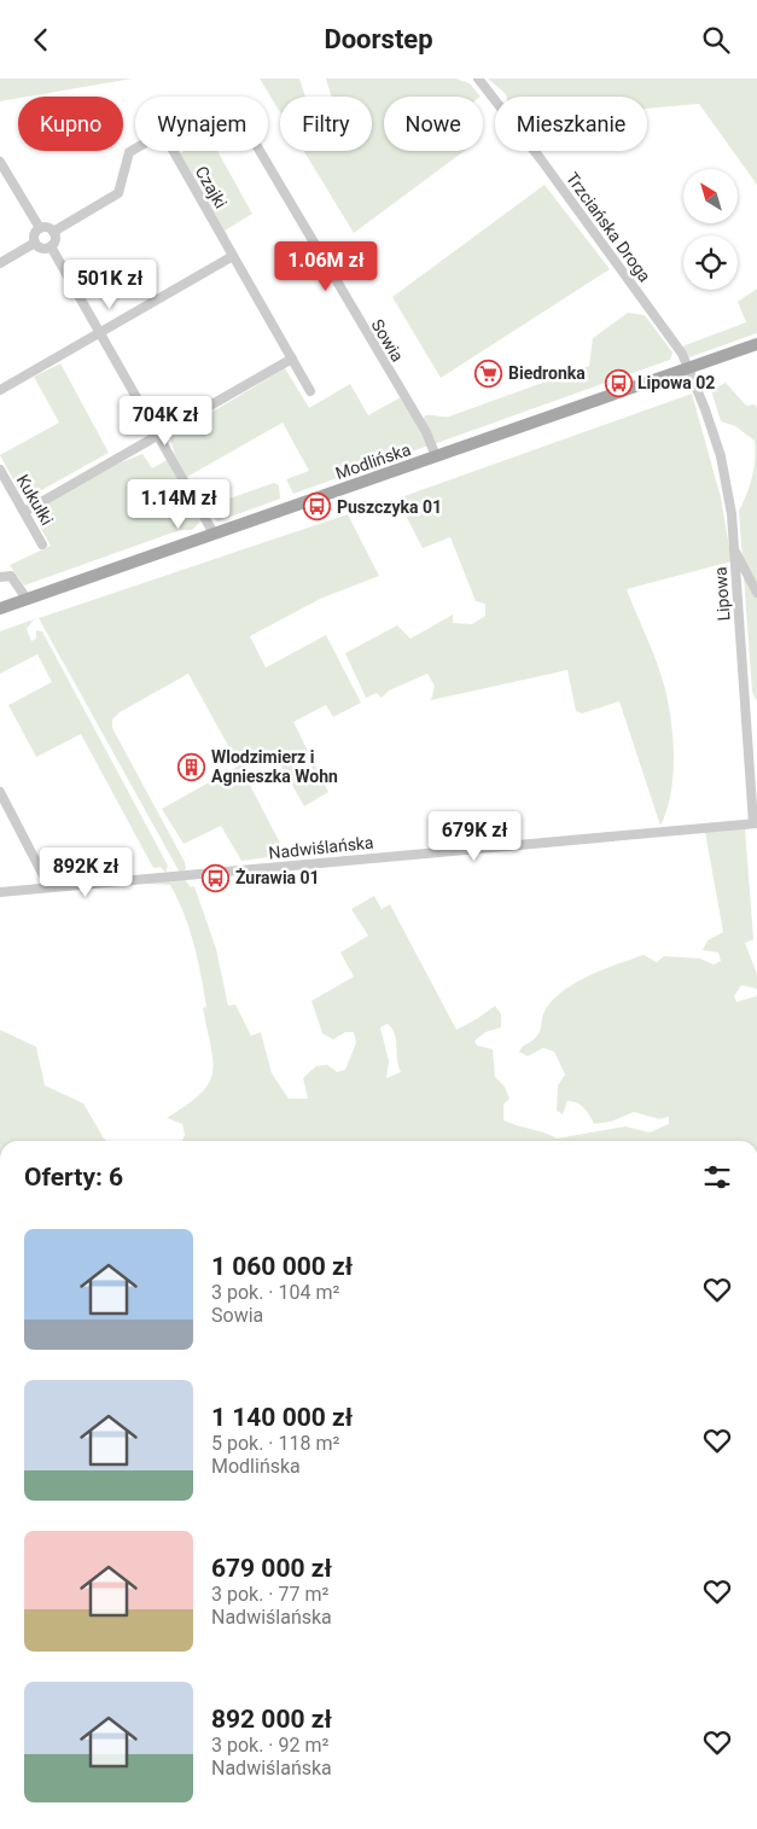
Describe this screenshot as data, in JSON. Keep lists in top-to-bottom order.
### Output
{
  "streets": {
    "main road": ["Modlińska"],
    "street": [
      "Czajki",
      "Trzciańska Droga",
      "Sowia",
      "Kukułki",
      "Lipowa",
      "Nadwiślańska"
    ]
  },
  "crossings": [
    ["Trzciańska Droga", "Modlińska"],
    ["Trzciańska Droga", "Lipowa"],
    ["Sowia", "Modlińska"],
    ["Modlińska", "Lipowa"],
    ["Lipowa", "Nadwiślańska"]
  ],
  "places": {
    "supermarket": ["Biedronka"],
    "bus stop": ["Lipowa 02", "Puszczyka 01", "Żurawia 01"],
    "building": ["Wlodzimierz i Agnieszka Wohn"]
  },
  "north": "top left",
  "page": {
    "header": "Doorstep",
    "chip": [
      "Kupno",
      "Wynajem",
      "Filtry",
      "Nowe",
      "Mieszkanie"
    ],
    "price": [
      "1.06M zł",
      "501K zł",
      "704K zł",
      "1.14M zł",
      "679K zł",
      "892K zł"
    ],
    "heading": "Oferty: 6",
    "list": [
      {
        "name": "1 060 000 zł",
        "note": "3 pok. · 104 m² · Sowia"
      },
      {
        "name": "1 140 000 zł",
        "note": "5 pok. · 118 m² · Modlińska"
      },
      {
        "name": "679 000 zł",
        "note": "3 pok. · 77 m² · Nadwiślańska"
      },
      {
        "name": "892 000 zł",
        "note": "3 pok. · 92 m² · Nadwiślańska"
      }
    ]
  }
}
